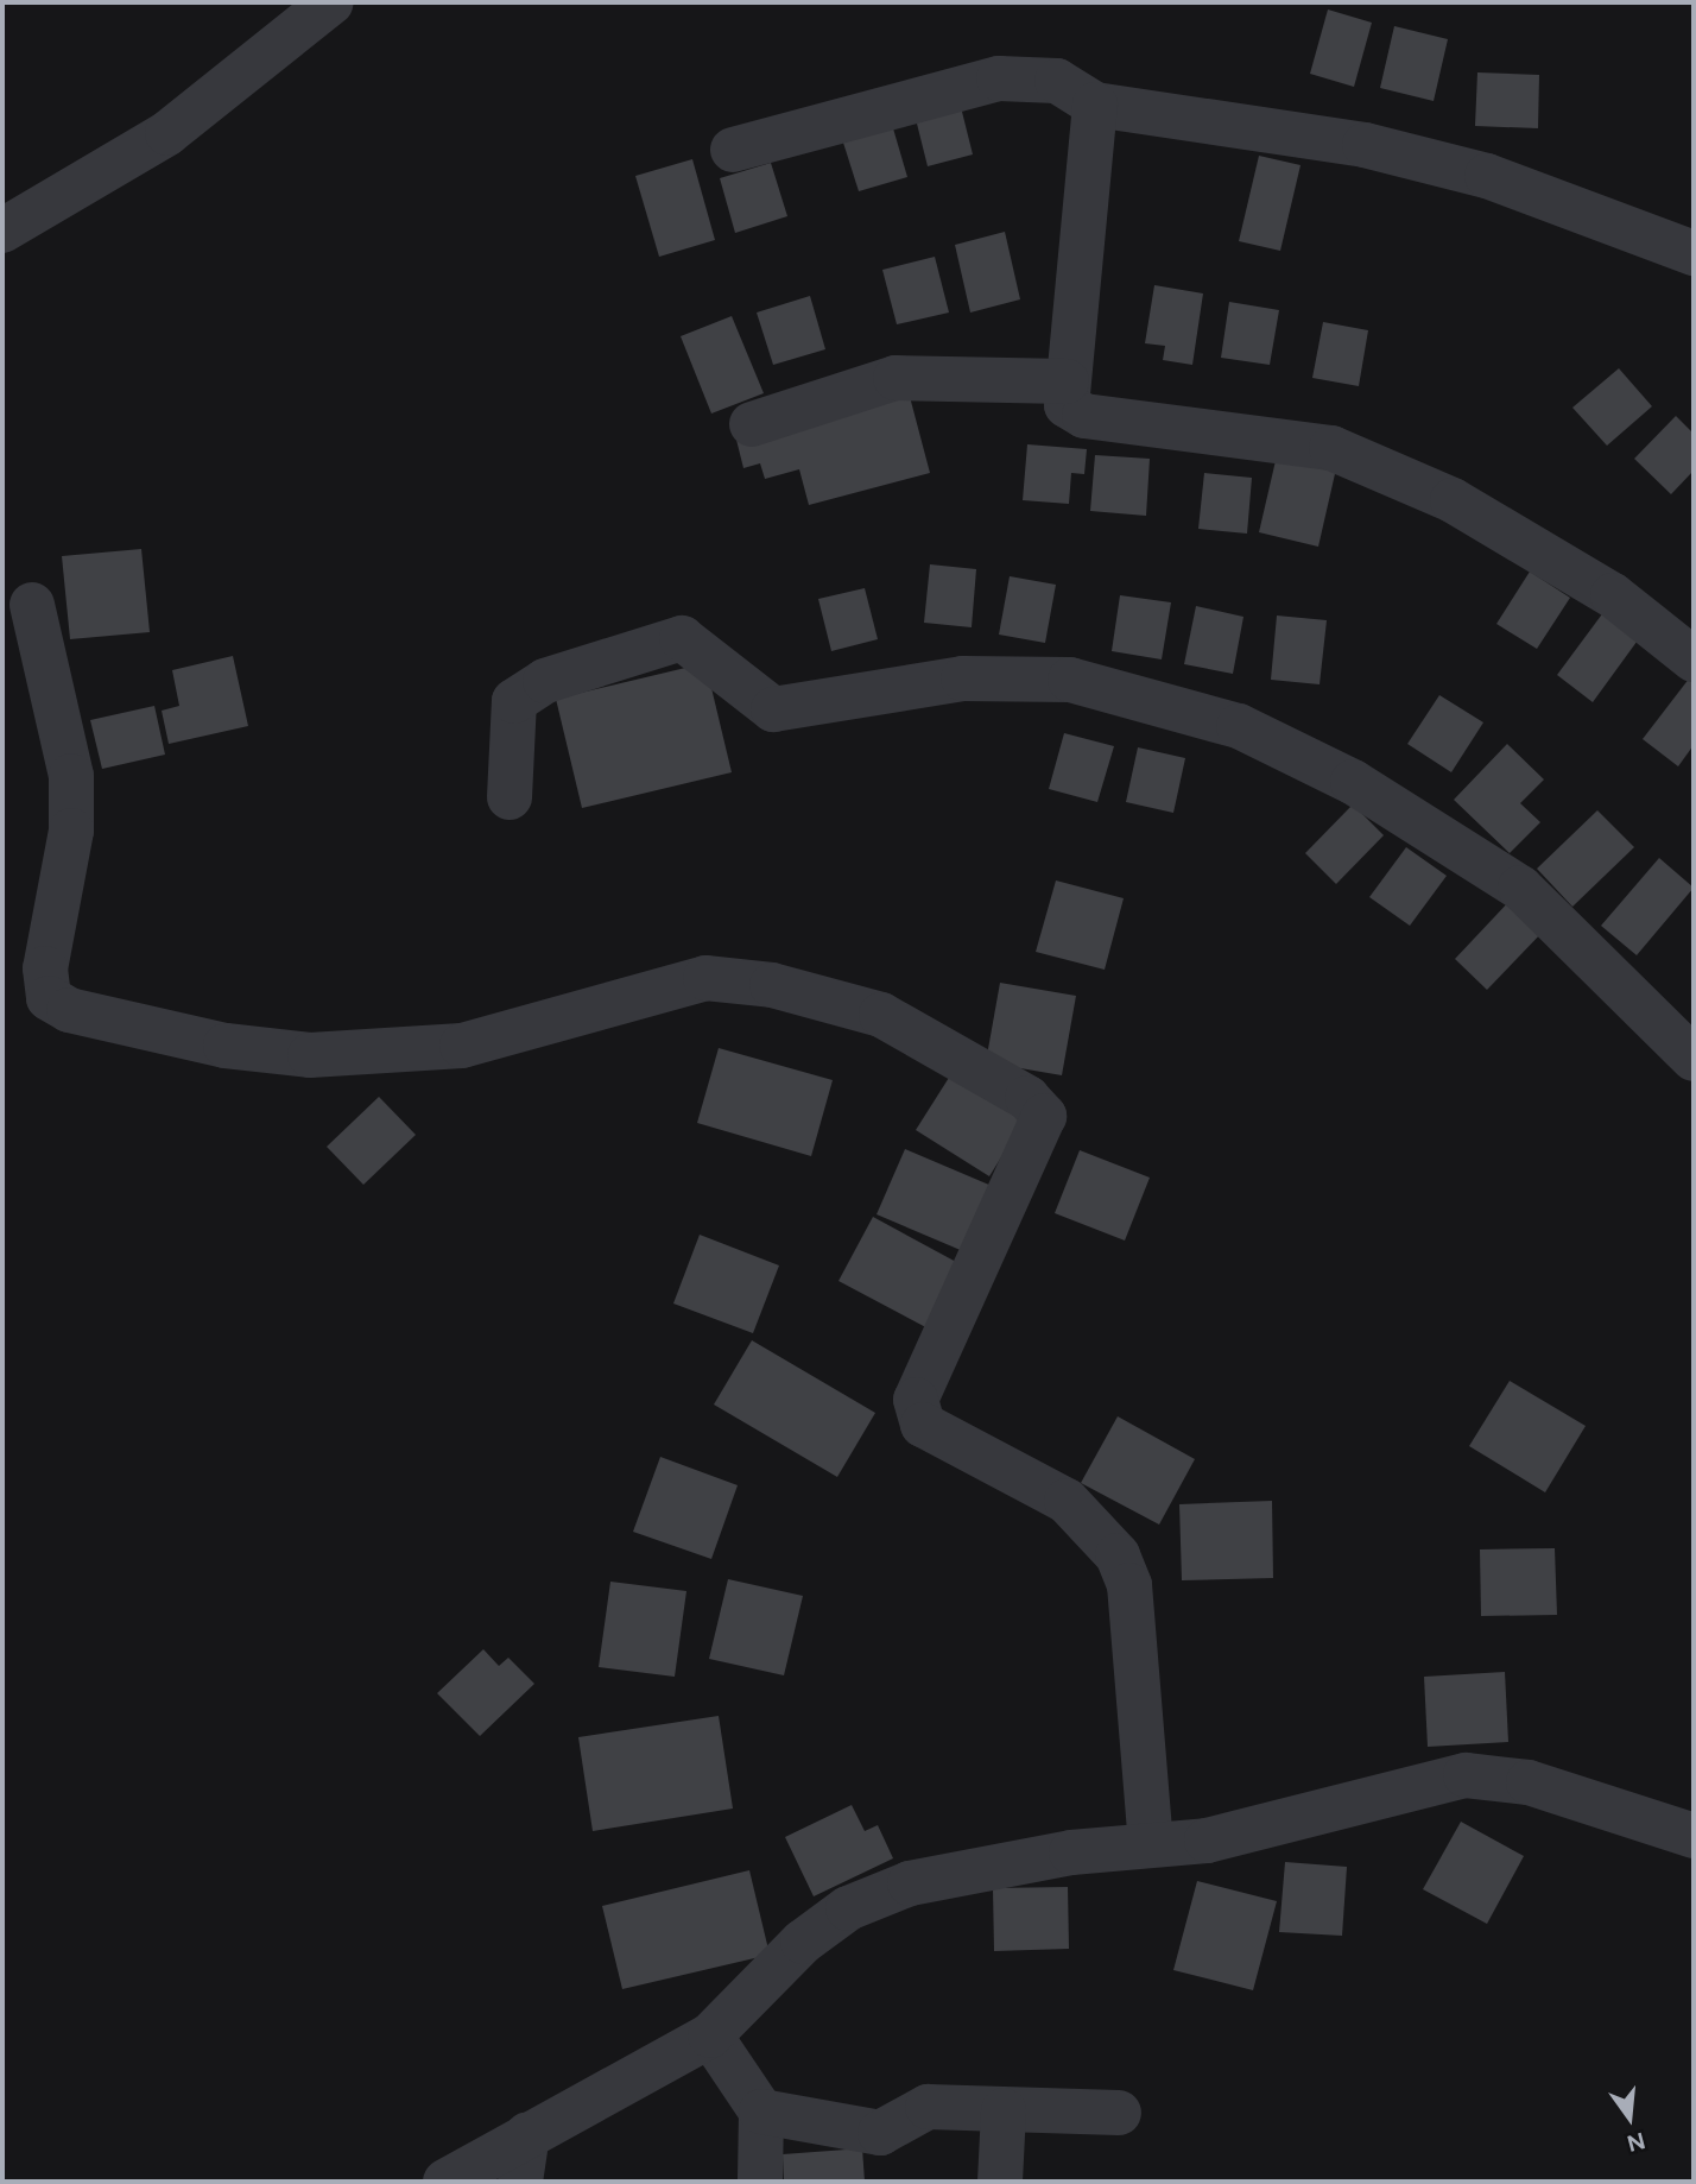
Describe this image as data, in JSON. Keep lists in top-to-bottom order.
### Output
{
  "north": "bottom"
}
